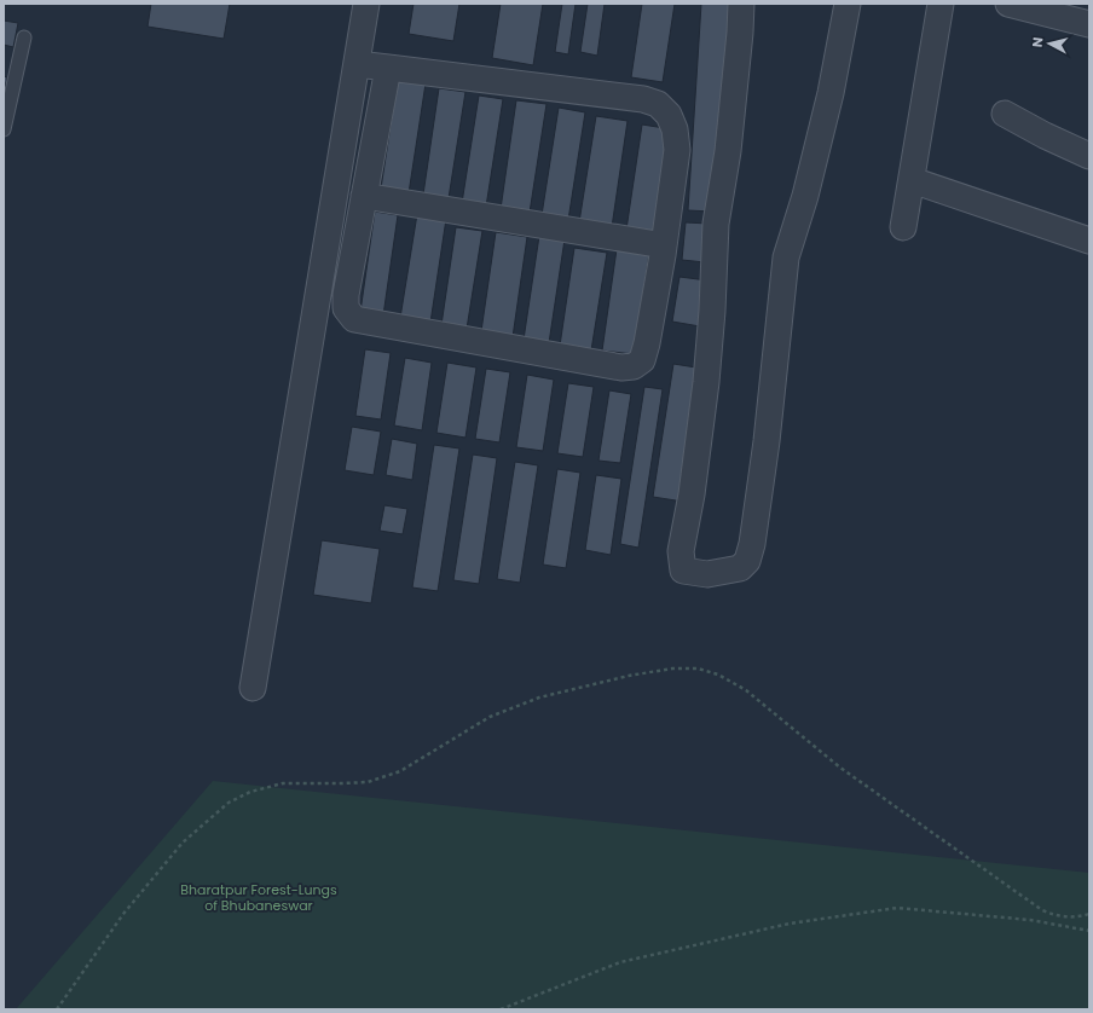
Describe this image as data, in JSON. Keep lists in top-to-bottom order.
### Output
{
  "parks": ["Bharatpur Forest-Lungs of Bhubaneswar"],
  "north": "left"
}
